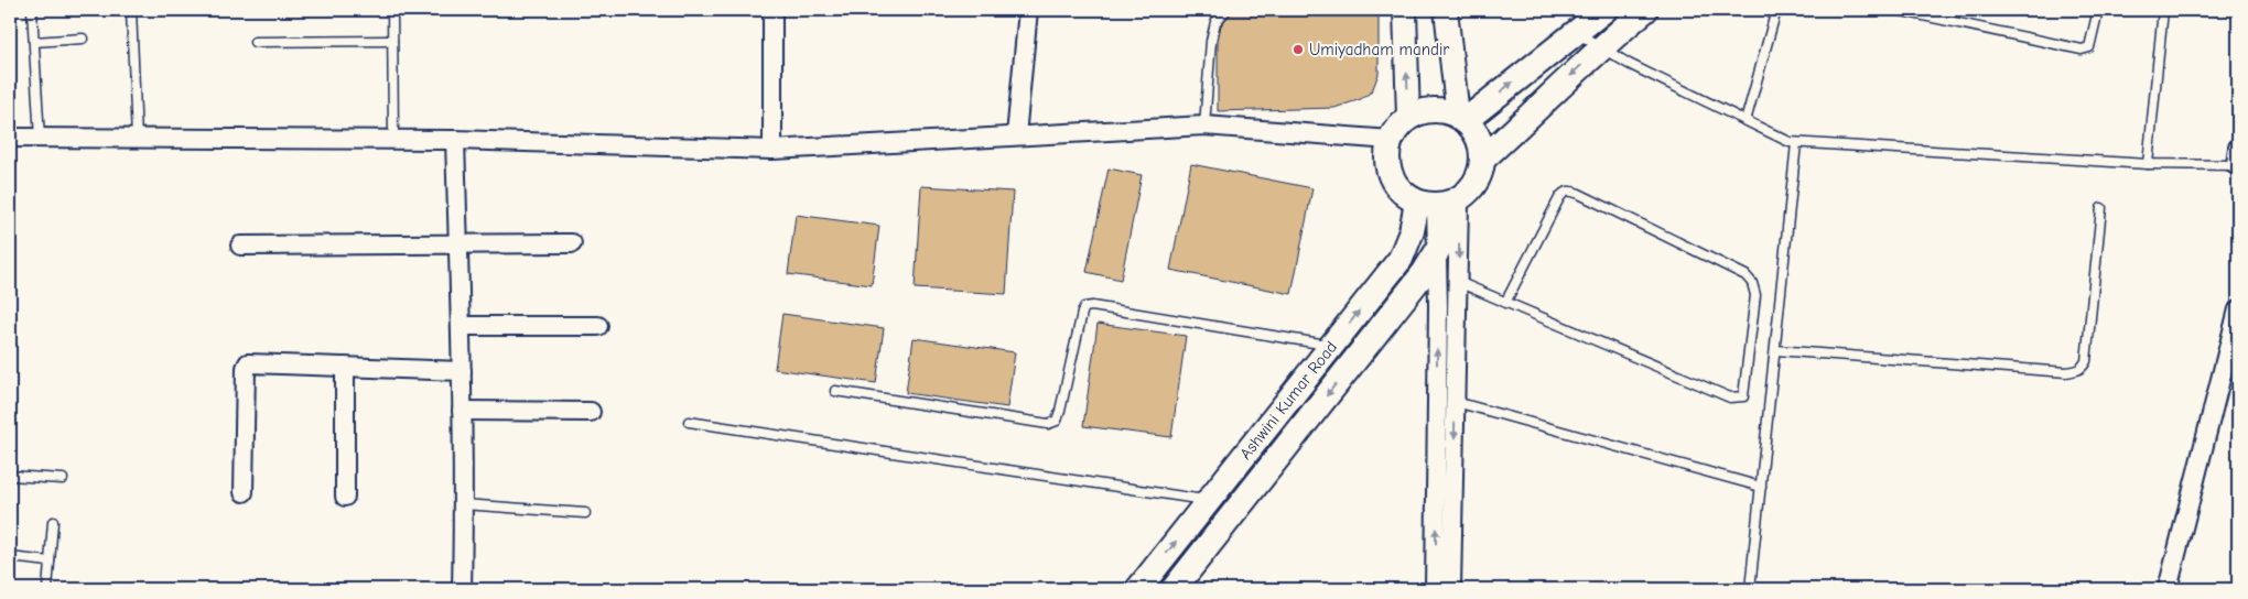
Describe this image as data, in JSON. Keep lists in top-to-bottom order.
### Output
{
  "streets": {
    "main road": ["Ashwini Kumar Road"]
  },
  "places": ["Umiyadham mandir"]
}
